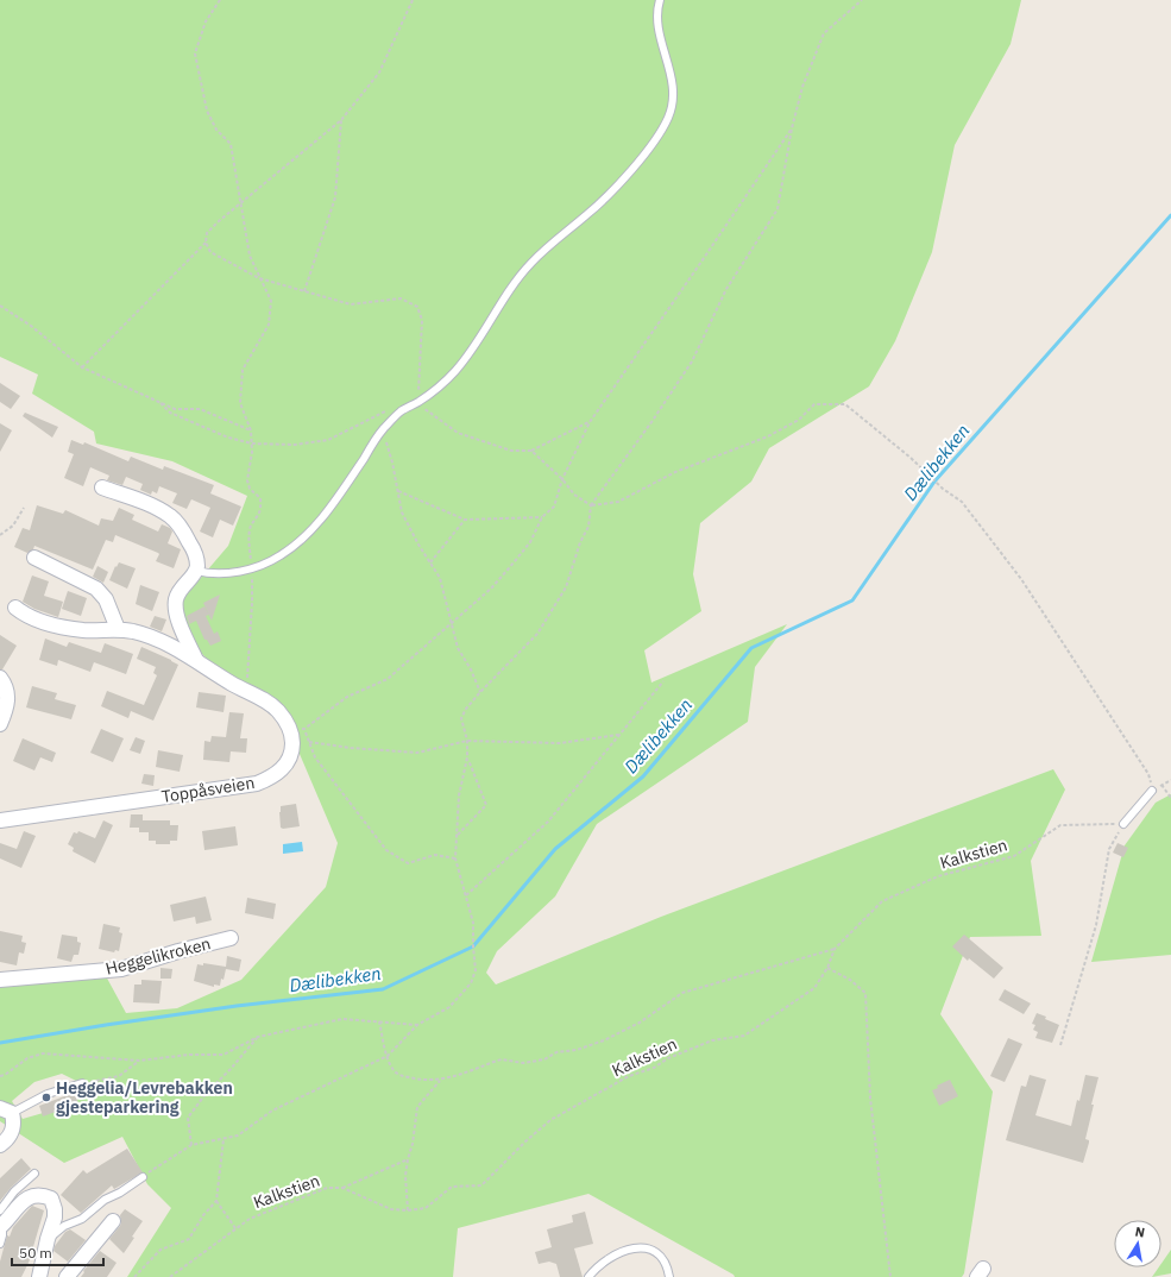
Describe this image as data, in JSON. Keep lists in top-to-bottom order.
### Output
{
  "streets": {
    "street": ["Toppåsveien", "Heggelikroken"],
    "path": ["Kalkstien"]
  },
  "water": ["Dælibekken"],
  "places": ["Heggelia/Levrebakken gjesteparkering"],
  "scale_bar": "50 m",
  "north": "top"
}
